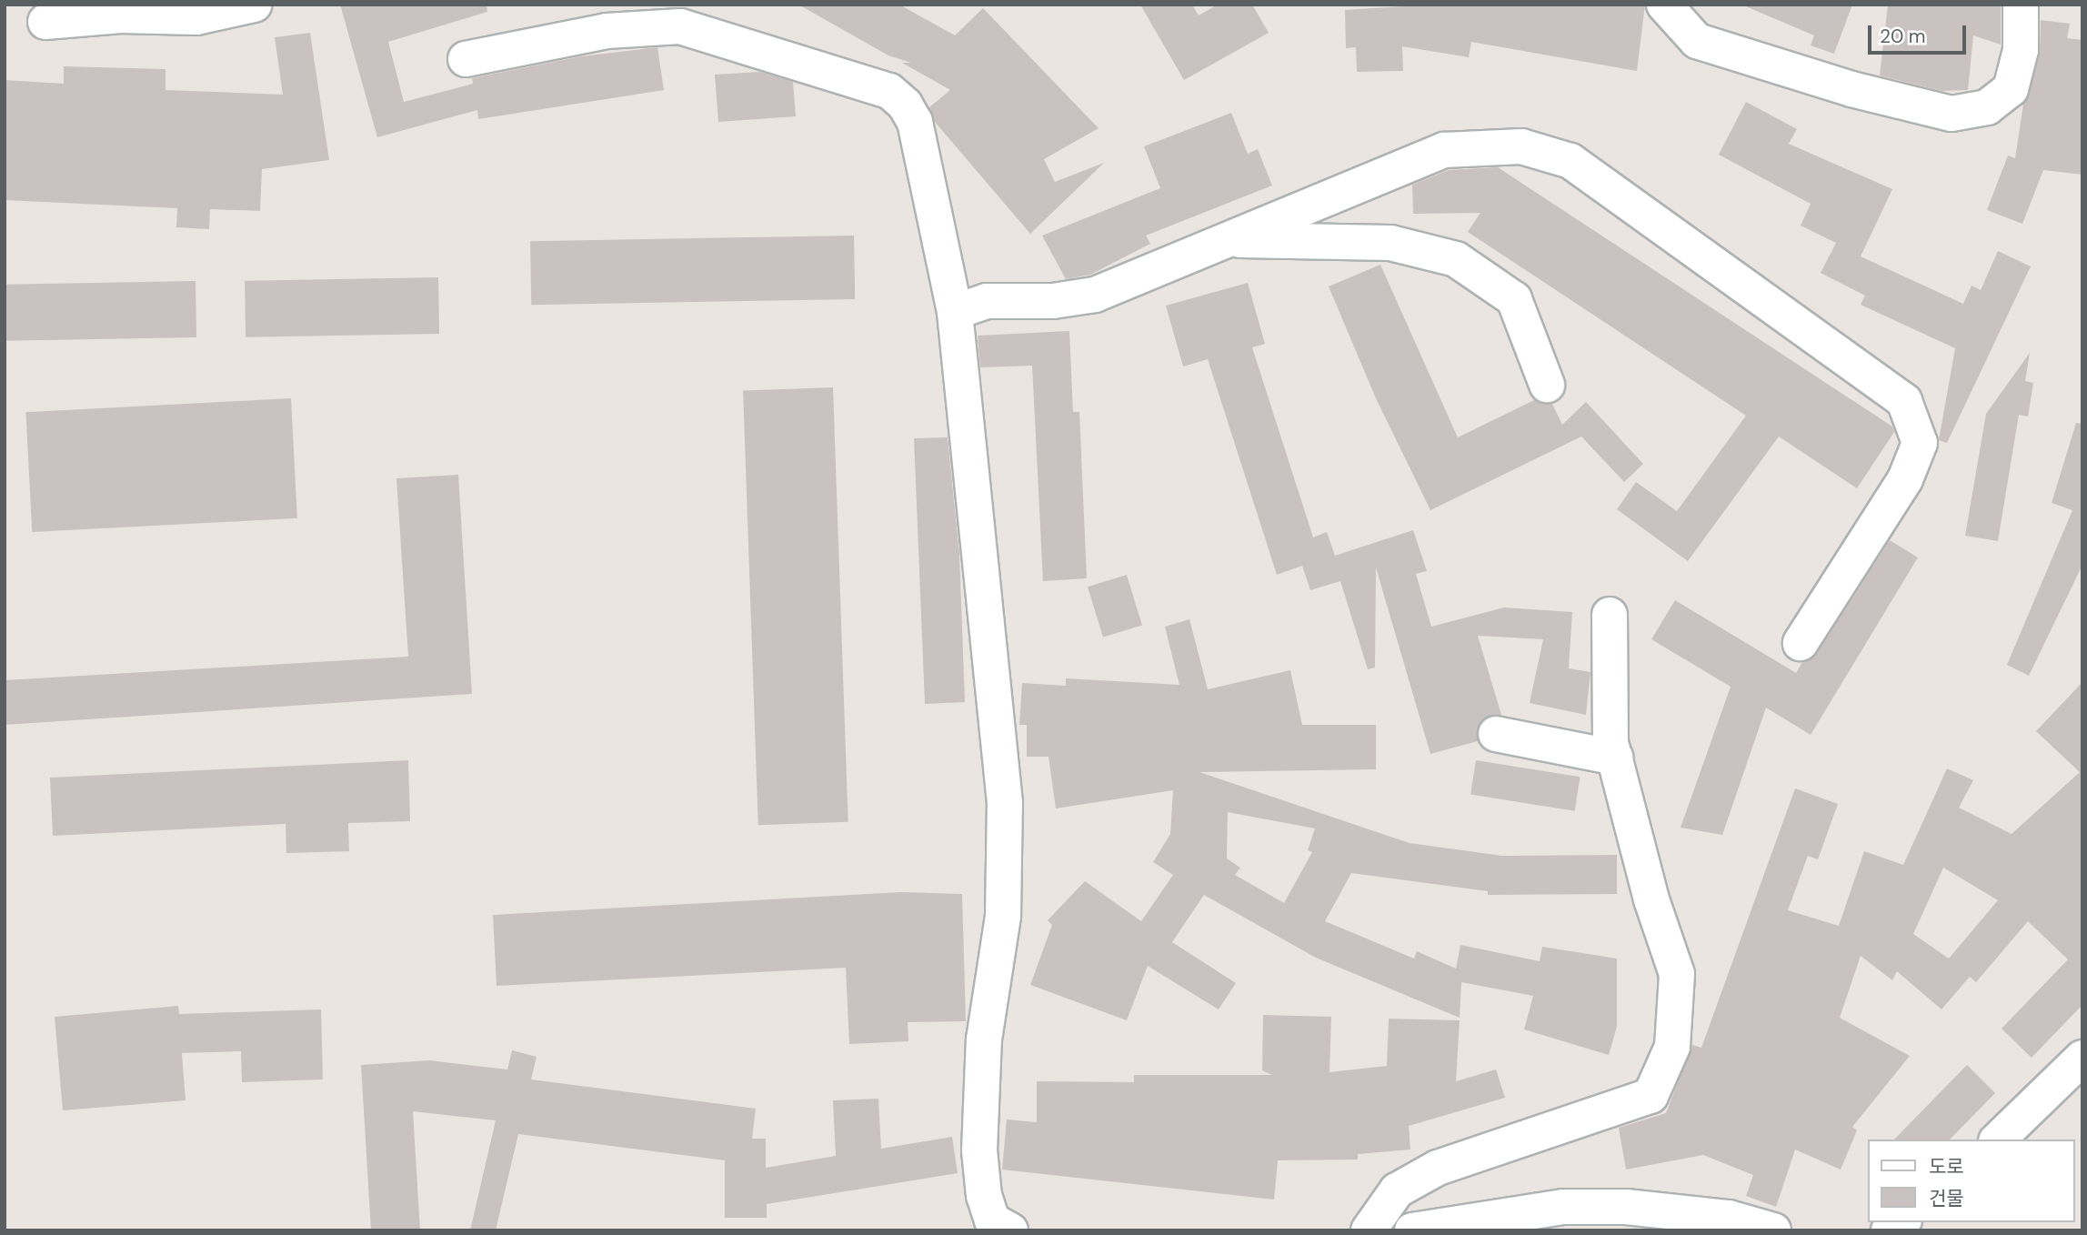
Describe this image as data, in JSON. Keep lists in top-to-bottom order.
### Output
{
  "legend": ["도로", "건물"],
  "scale_bar": "20 m"
}
